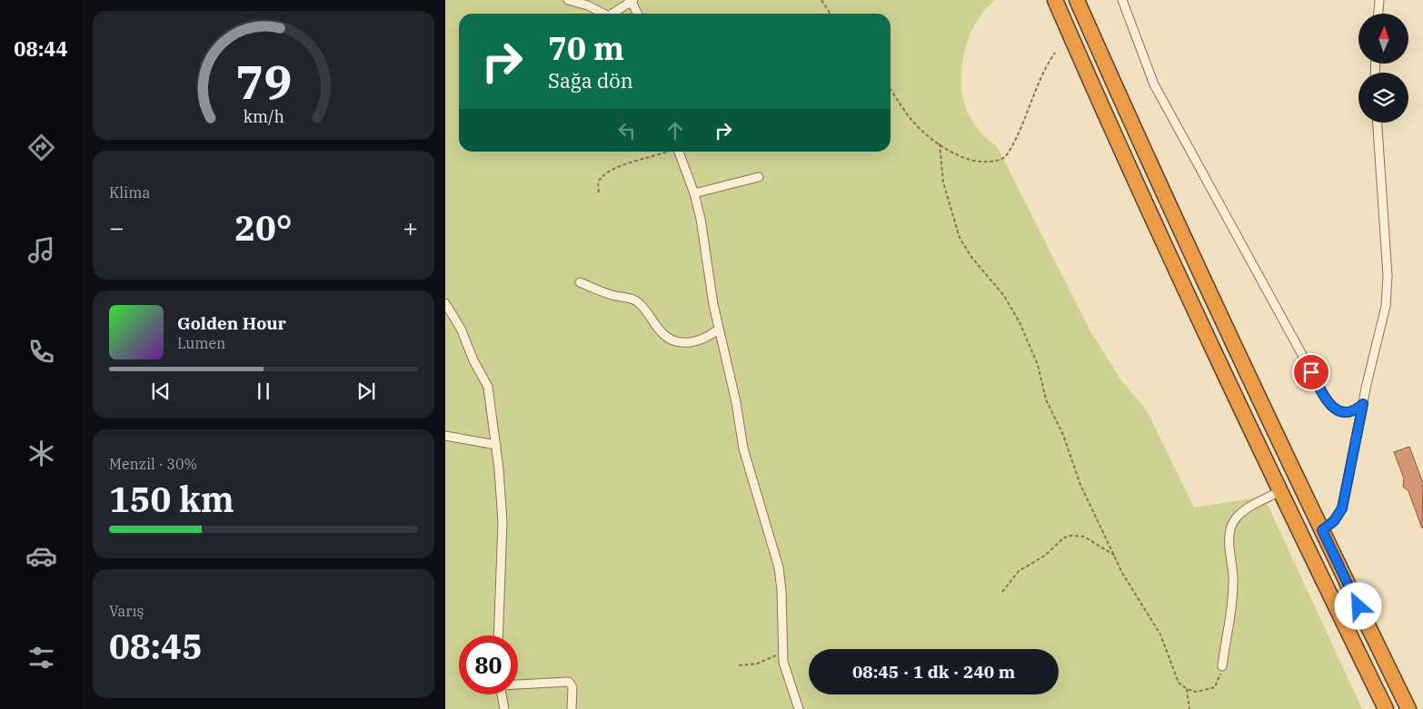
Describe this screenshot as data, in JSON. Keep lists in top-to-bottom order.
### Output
{
  "north": "top",
  "page": {
    "tabs": "08:44",
    "turn": ["70 m", "Sağa dön"],
    "tile": [
      "Klima",
      ["Menzil · 30%", "150 km"],
      ["Varış", "08:45"]
    ],
    "heat": ["−", "20°", "+"],
    "song": ["Golden Hour", "Lumen"],
    "limit": "80",
    "trip": "08:45 · 1 dk · 240 m",
    "gauge": ["79", "km/h"]
  }
}
